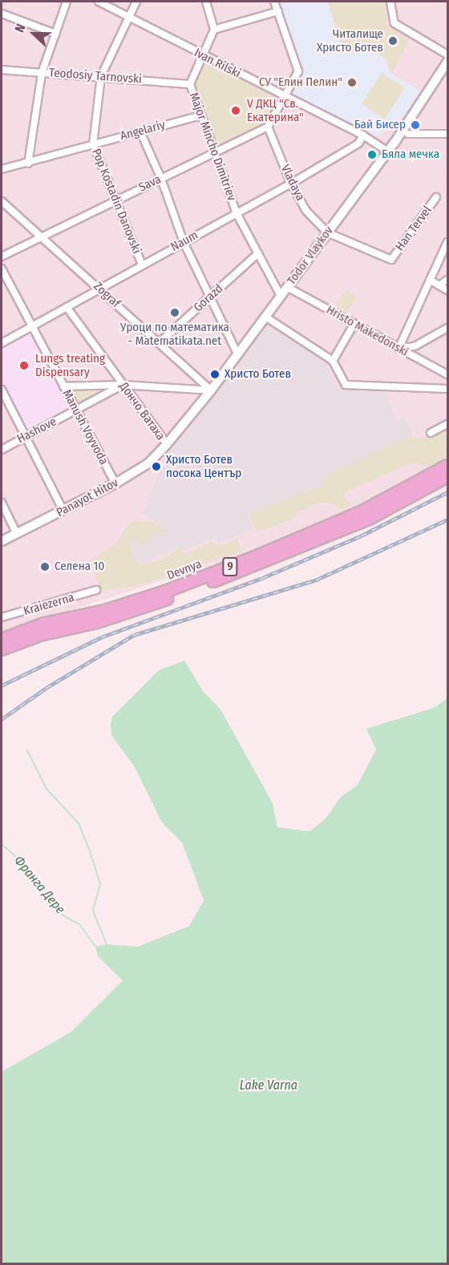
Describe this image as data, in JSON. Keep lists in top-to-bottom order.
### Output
{
  "streets": {
    "highway": ["9", "Devnya"],
    "street": [
      "Ivan Rilski",
      "Teodosiy Tarnovski",
      "Angelariy",
      "Major Mincho Dimitriev",
      "Vladaya",
      "Sava",
      "Pop Kostadin Danovski",
      "Han Tervel",
      "Naum",
      "Todor Vlaykov",
      "Zograf",
      "Gorazd",
      "Hristo Makedonski",
      "Дончо Ватаха",
      "Manush Voyvoda",
      "Hashove",
      "Panayot Hitov",
      "Kraiezerna"
    ]
  },
  "crossings": [
    ["Ivan Rilski", "Major Mincho Dimitriev"],
    ["Ivan Rilski", "Pop Kostadin Danovski"],
    ["Ivan Rilski", "Naum"],
    ["Ivan Rilski", "Todor Vlaykov"],
    ["Teodosiy Tarnovski", "Major Mincho Dimitriev"],
    ["Teodosiy Tarnovski", "Pop Kostadin Danovski"],
    ["Angelariy", "Major Mincho Dimitriev"],
    ["Angelariy", "Pop Kostadin Danovski"],
    ["Major Mincho Dimitriev", "Sava"],
    ["Major Mincho Dimitriev", "Naum"],
    ["Major Mincho Dimitriev", "Todor Vlaykov"],
    ["Major Mincho Dimitriev", "Gorazd"],
    ["Vladaya", "Sava"],
    ["Vladaya", "Han Tervel"],
    ["Vladaya", "Naum"],
    ["Vladaya", "Todor Vlaykov"],
    ["Sava", "Pop Kostadin Danovski"],
    ["Sava", "Zograf"],
    ["Pop Kostadin Danovski", "Naum"],
    ["Han Tervel", "Todor Vlaykov"],
    ["Naum", "Zograf"],
    ["Naum", "Дончо Ватаха"],
    ["Naum", "Manush Voyvoda"],
    ["Todor Vlaykov", "Zograf"],
    ["Todor Vlaykov", "Hristo Makedonski"],
    ["Todor Vlaykov", "Дончо Ватаха"],
    ["Todor Vlaykov", "Panayot Hitov"],
    ["Zograf", "Gorazd"],
    ["Дончо Ватаха", "Hashove"],
    ["Дончо Ватаха", "Panayot Hitov"],
    ["Manush Voyvoda", "Hashove"],
    ["Manush Voyvoda", "Panayot Hitov"]
  ],
  "water": ["Франга Дере", "Lake Varna"],
  "places": [
    "Читалище Христо Ботев",
    "СУ \"Елин Пелин\"",
    "V ДКЦ \"Св. Екатерина\"",
    "Бай Бисер",
    "Бяла мечка",
    "Уроци по математика - Matematikata.net",
    "Lungs treating Dispensary",
    "Христо Ботев",
    "Христо Ботев посока Център",
    "Селена 10"
  ],
  "north": "left"
}
